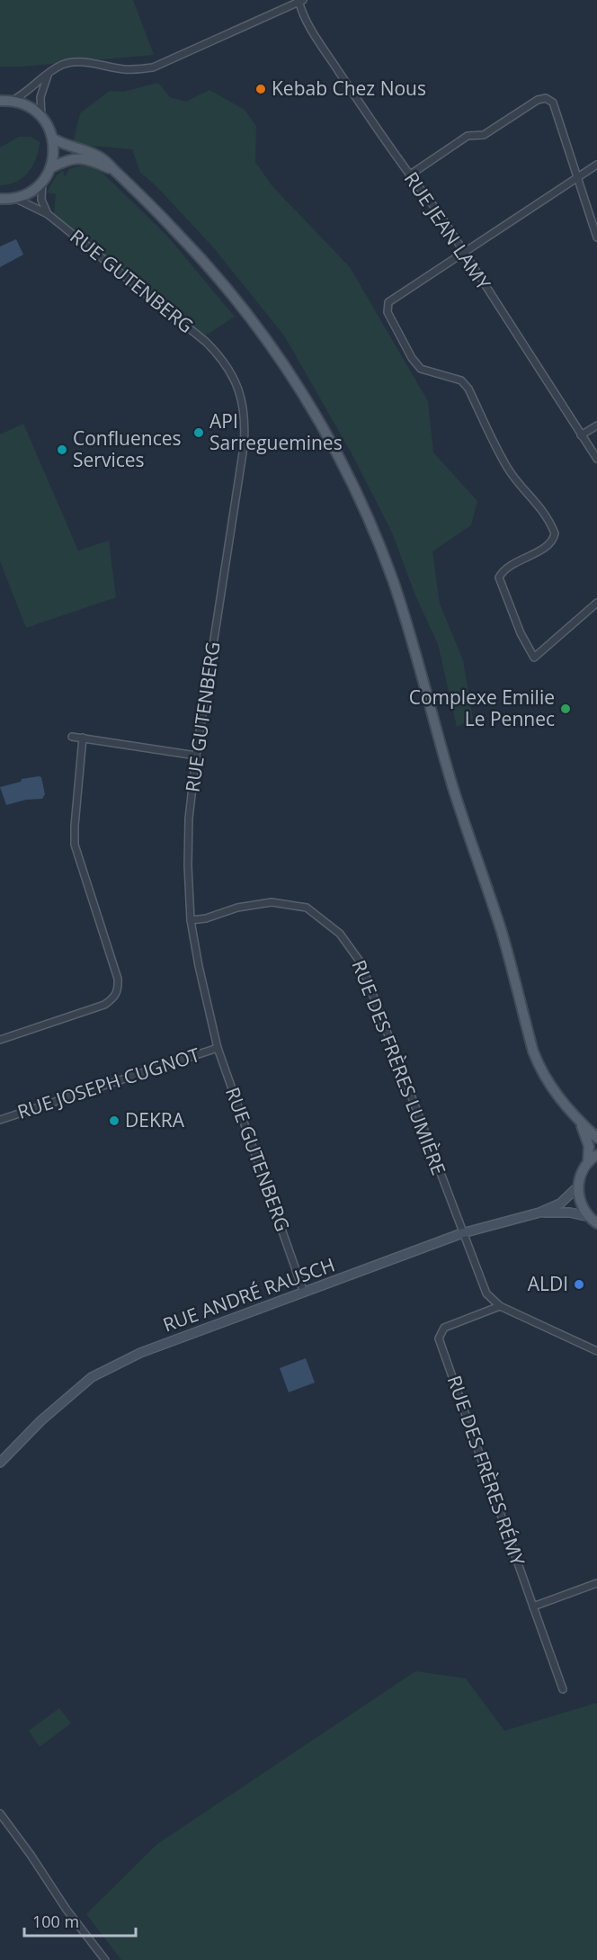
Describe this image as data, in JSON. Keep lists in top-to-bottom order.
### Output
{
  "streets": {
    "street": [
      "RUE JEAN LAMY",
      "RUE GUTENBERG",
      "RUE DES FRÈRES LUMIÈRE",
      "RUE JOSEPH CUGNOT",
      "RUE ANDRÉ RAUSCH",
      "RUE DES FRÈRES RÉMY"
    ]
  },
  "crossings": [
    ["RUE GUTENBERG", "RUE DES FRÈRES LUMIÈRE"],
    ["RUE GUTENBERG", "RUE JOSEPH CUGNOT"],
    ["RUE GUTENBERG", "RUE ANDRÉ RAUSCH"],
    ["RUE DES FRÈRES LUMIÈRE", "RUE ANDRÉ RAUSCH"]
  ],
  "places": [
    "Kebab Chez Nous",
    "API Sarreguemines",
    "Confluences Services",
    "Complexe Emilie Le Pennec",
    "DEKRA",
    "ALDI"
  ],
  "scale_bar": "100 m"
}
